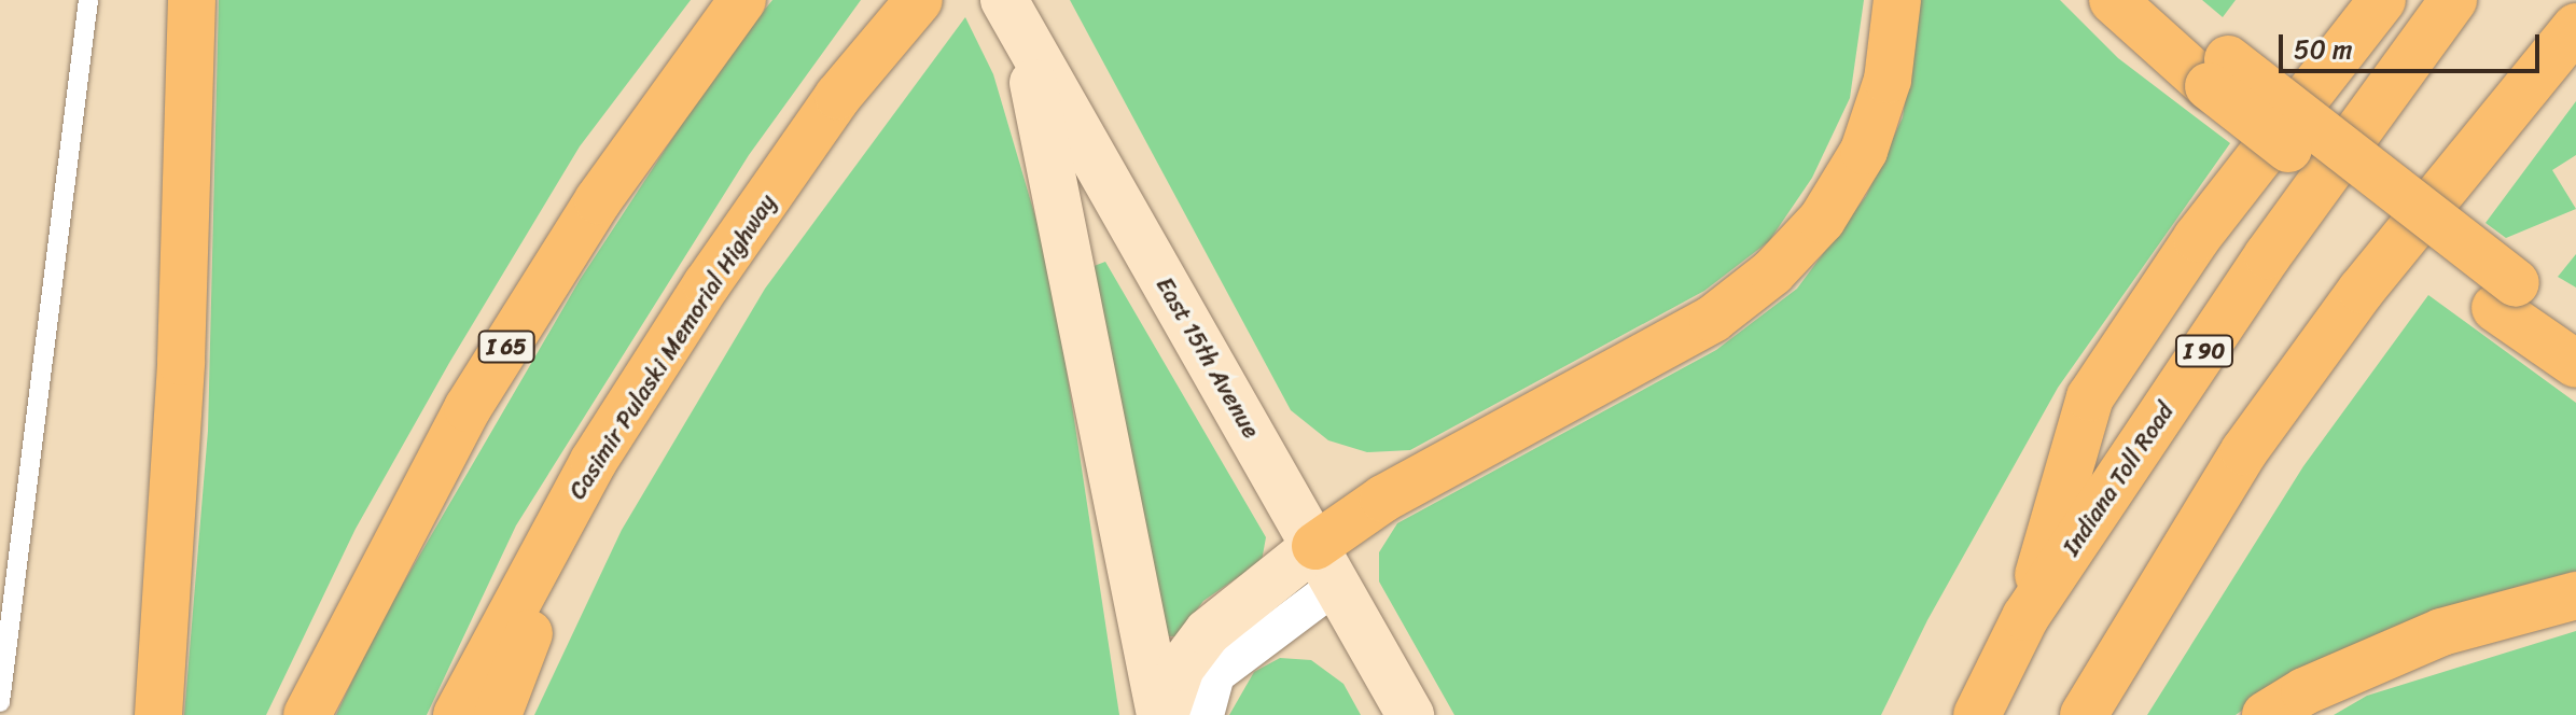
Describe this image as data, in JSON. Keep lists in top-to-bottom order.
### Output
{
  "streets": {
    "highway": [
      "I 65",
      "Casimir Pulaski Memorial Highway",
      "I 90",
      "Indiana Toll Road"
    ],
    "street": ["East 15th Avenue"]
  },
  "scale_bar": "50 m"
}
